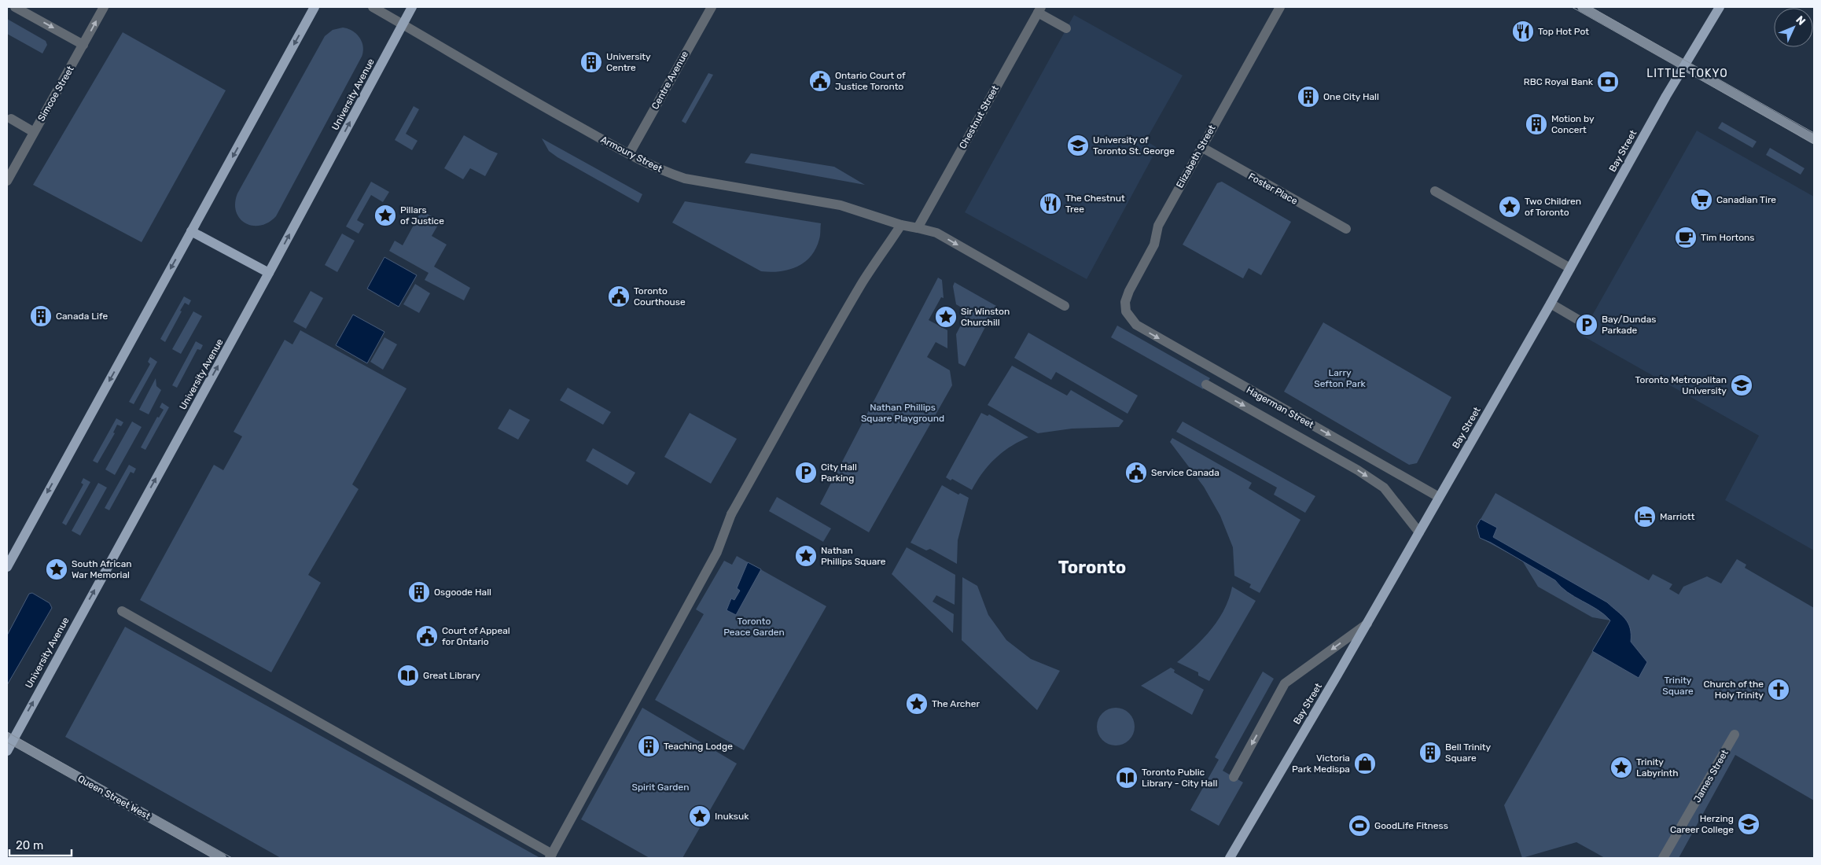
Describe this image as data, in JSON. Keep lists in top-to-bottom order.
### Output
{
  "streets": {
    "main road": ["University Avenue", "Bay Street", "Queen Street West"],
    "street": [
      "Centre Avenue",
      "Simcoe Street",
      "Chestnut Street",
      "Armoury Street",
      "Elizabeth Street",
      "Foster Place",
      "Hagerman Street",
      "James Street"
    ]
  },
  "crossings": [
    ["Centre Avenue", "Armoury Street"],
    ["University Avenue", "Armoury Street"],
    ["University Avenue", "Queen Street West"],
    ["Chestnut Street", "Armoury Street"],
    ["Bay Street", "Hagerman Street"],
    ["Elizabeth Street", "Foster Place"],
    ["Elizabeth Street", "Hagerman Street"]
  ],
  "districts": ["LITTLE TOKYO", "Toronto"],
  "parks": [
    "Larry Sefton Park",
    "Nathan Phillips Square Playground",
    "Toronto Peace Garden",
    "Trinity Square",
    "Spirit Garden"
  ],
  "places": {
    "restaurant": ["Top Hot Pot", "The Chestnut Tree"],
    "building": [
      "University Centre",
      "One City Hall",
      "Motion by Concert",
      "Canada Life",
      "Osgoode Hall",
      "Teaching Lodge",
      "Bell Trinity Square"
    ],
    "public building": [
      "Ontario Court of Justice Toronto",
      "Toronto Courthouse",
      "Service Canada",
      "Court of Appeal for Ontario"
    ],
    "bank": ["RBC Royal Bank"],
    "school or university": ["University of Toronto St. George", "Toronto Metropolitan University", "Herzing Career College"],
    "supermarket": ["Canadian Tire"],
    "place": [
      "Two Children of Toronto",
      "Pillars of Justice",
      "Sir Winston Churchill",
      "Nathan Phillips Square",
      "South African War Memorial",
      "The Archer",
      "Trinity Labyrinth",
      "Inuksuk"
    ],
    "cafe": ["Tim Hortons"],
    "parking": ["Bay/Dundas Parkade", "City Hall Parking"],
    "hotel": ["Marriott"],
    "library": ["Great Library", "Toronto Public Library - City Hall"],
    "church": ["Church of the Holy Trinity"],
    "shop": ["Victoria Park Medispa"],
    "sports": ["GoodLife Fitness"]
  },
  "scale_bar": "20 m",
  "north": "top right"
}
